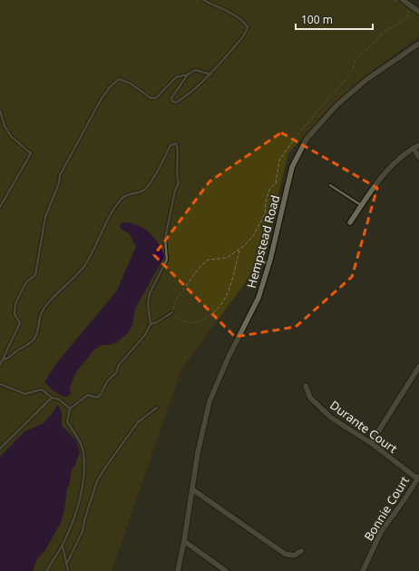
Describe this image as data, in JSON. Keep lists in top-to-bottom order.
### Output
{
  "streets": {
    "street": ["Hempstead Road", "Durante Court", "Bonnie Court"]
  },
  "crossings": [
    ["Durante Court", "Bonnie Court"]
  ],
  "scale_bar": "100 m"
}
